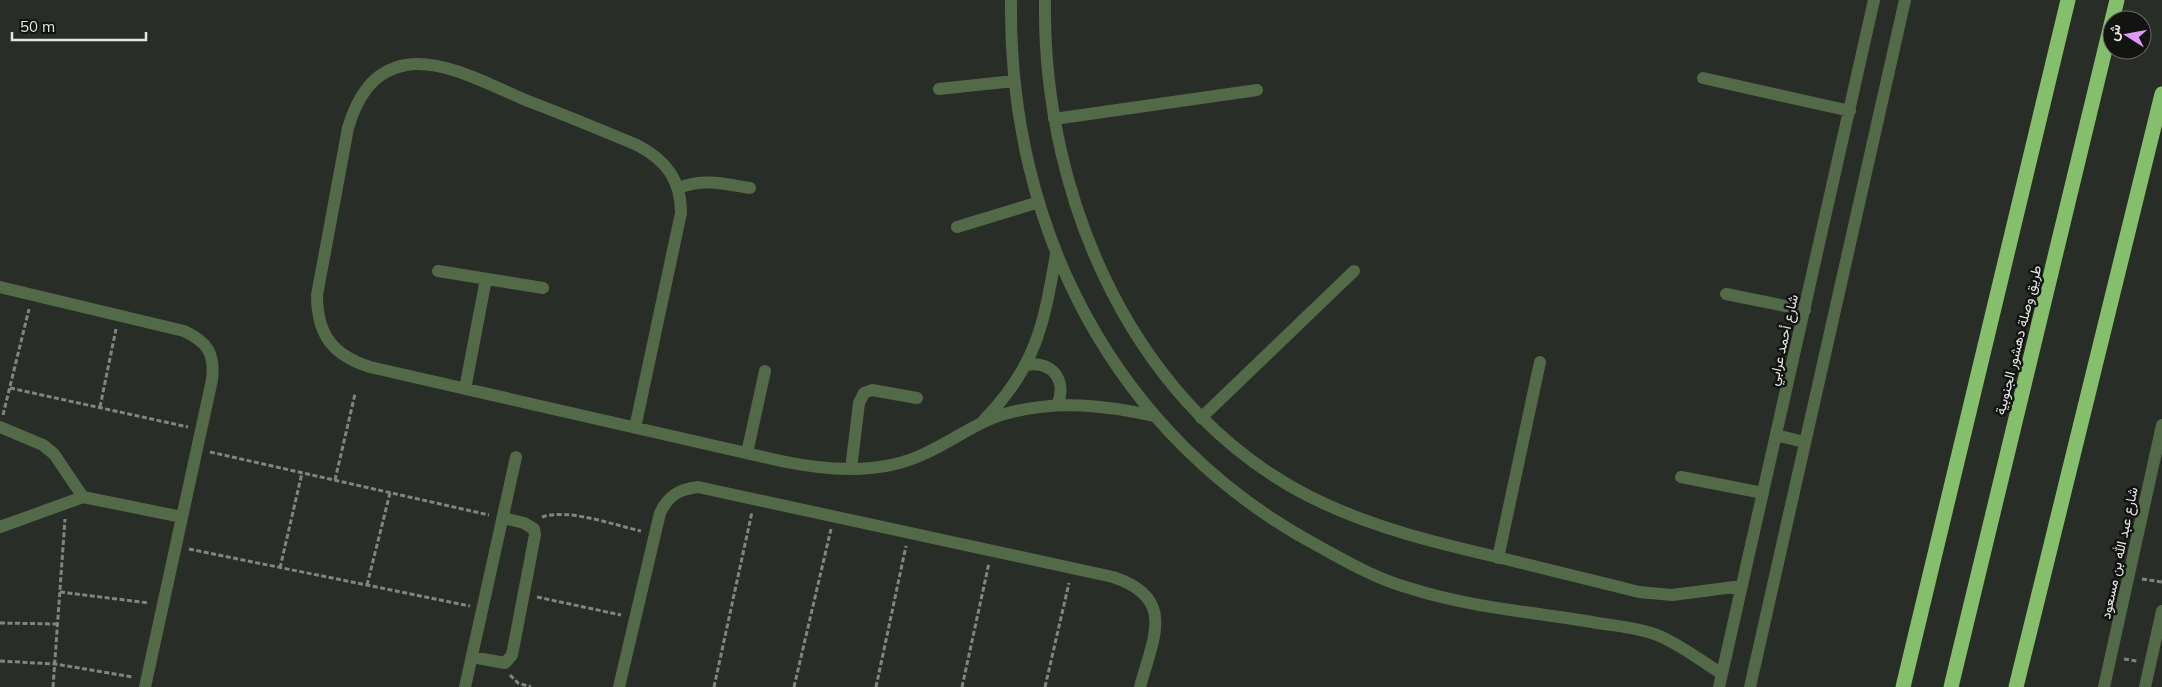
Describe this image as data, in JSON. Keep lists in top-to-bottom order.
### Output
{
  "streets": {
    "highway": ["طريق وصلة دهشور الجنوبية"],
    "street": ["شارع أحمد عرابي", "شارع عبد الله بن مسعود"]
  },
  "scale_bar": "50 m",
  "north": "left"
}
